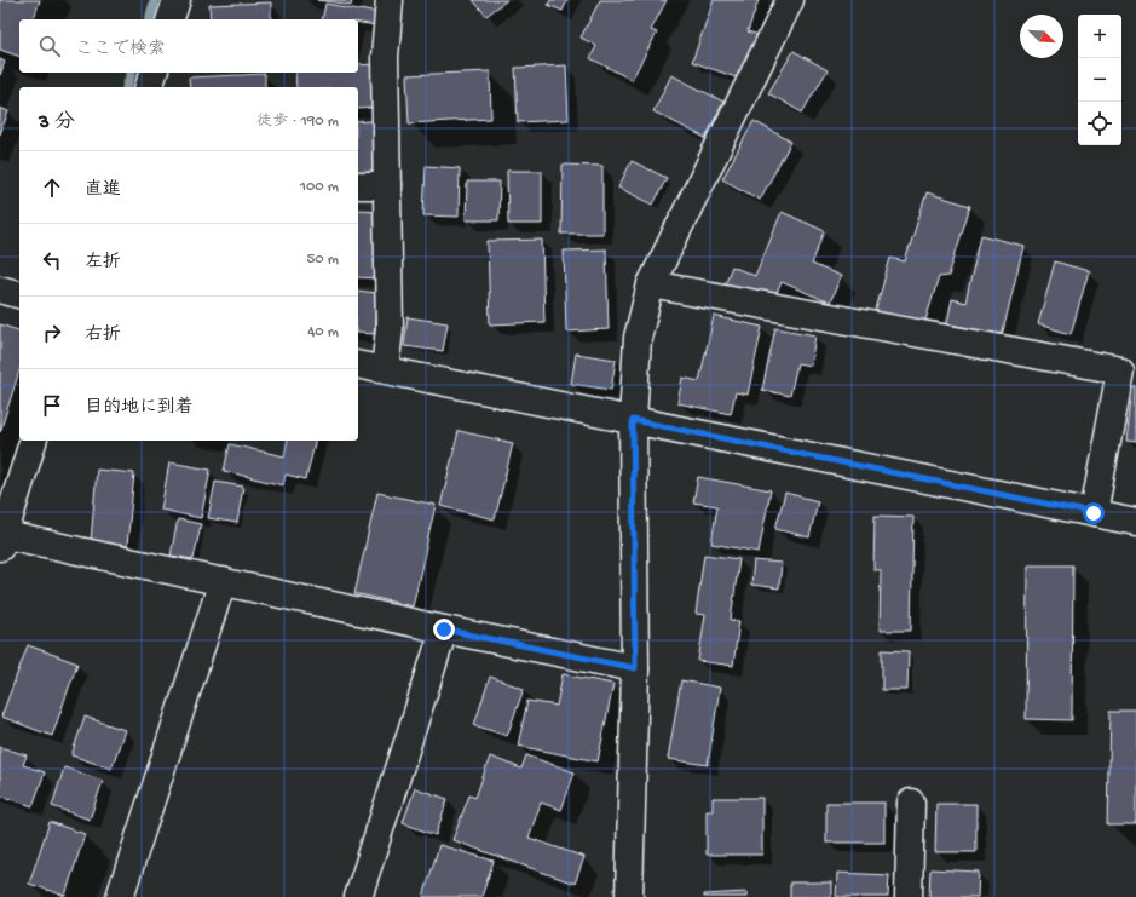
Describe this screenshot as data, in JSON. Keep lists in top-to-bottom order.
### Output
{
  "north": "bottom right",
  "page": {
    "map_buttons": ["+", "−"],
    "search": "ここで検索",
    "heading": ["3 分", "徒歩 · 190 m"],
    "list": [
      ["直進", "100 m"],
      ["左折", "50 m"],
      ["右折", "40 m"],
      "目的地に到着"
    ]
  }
}
